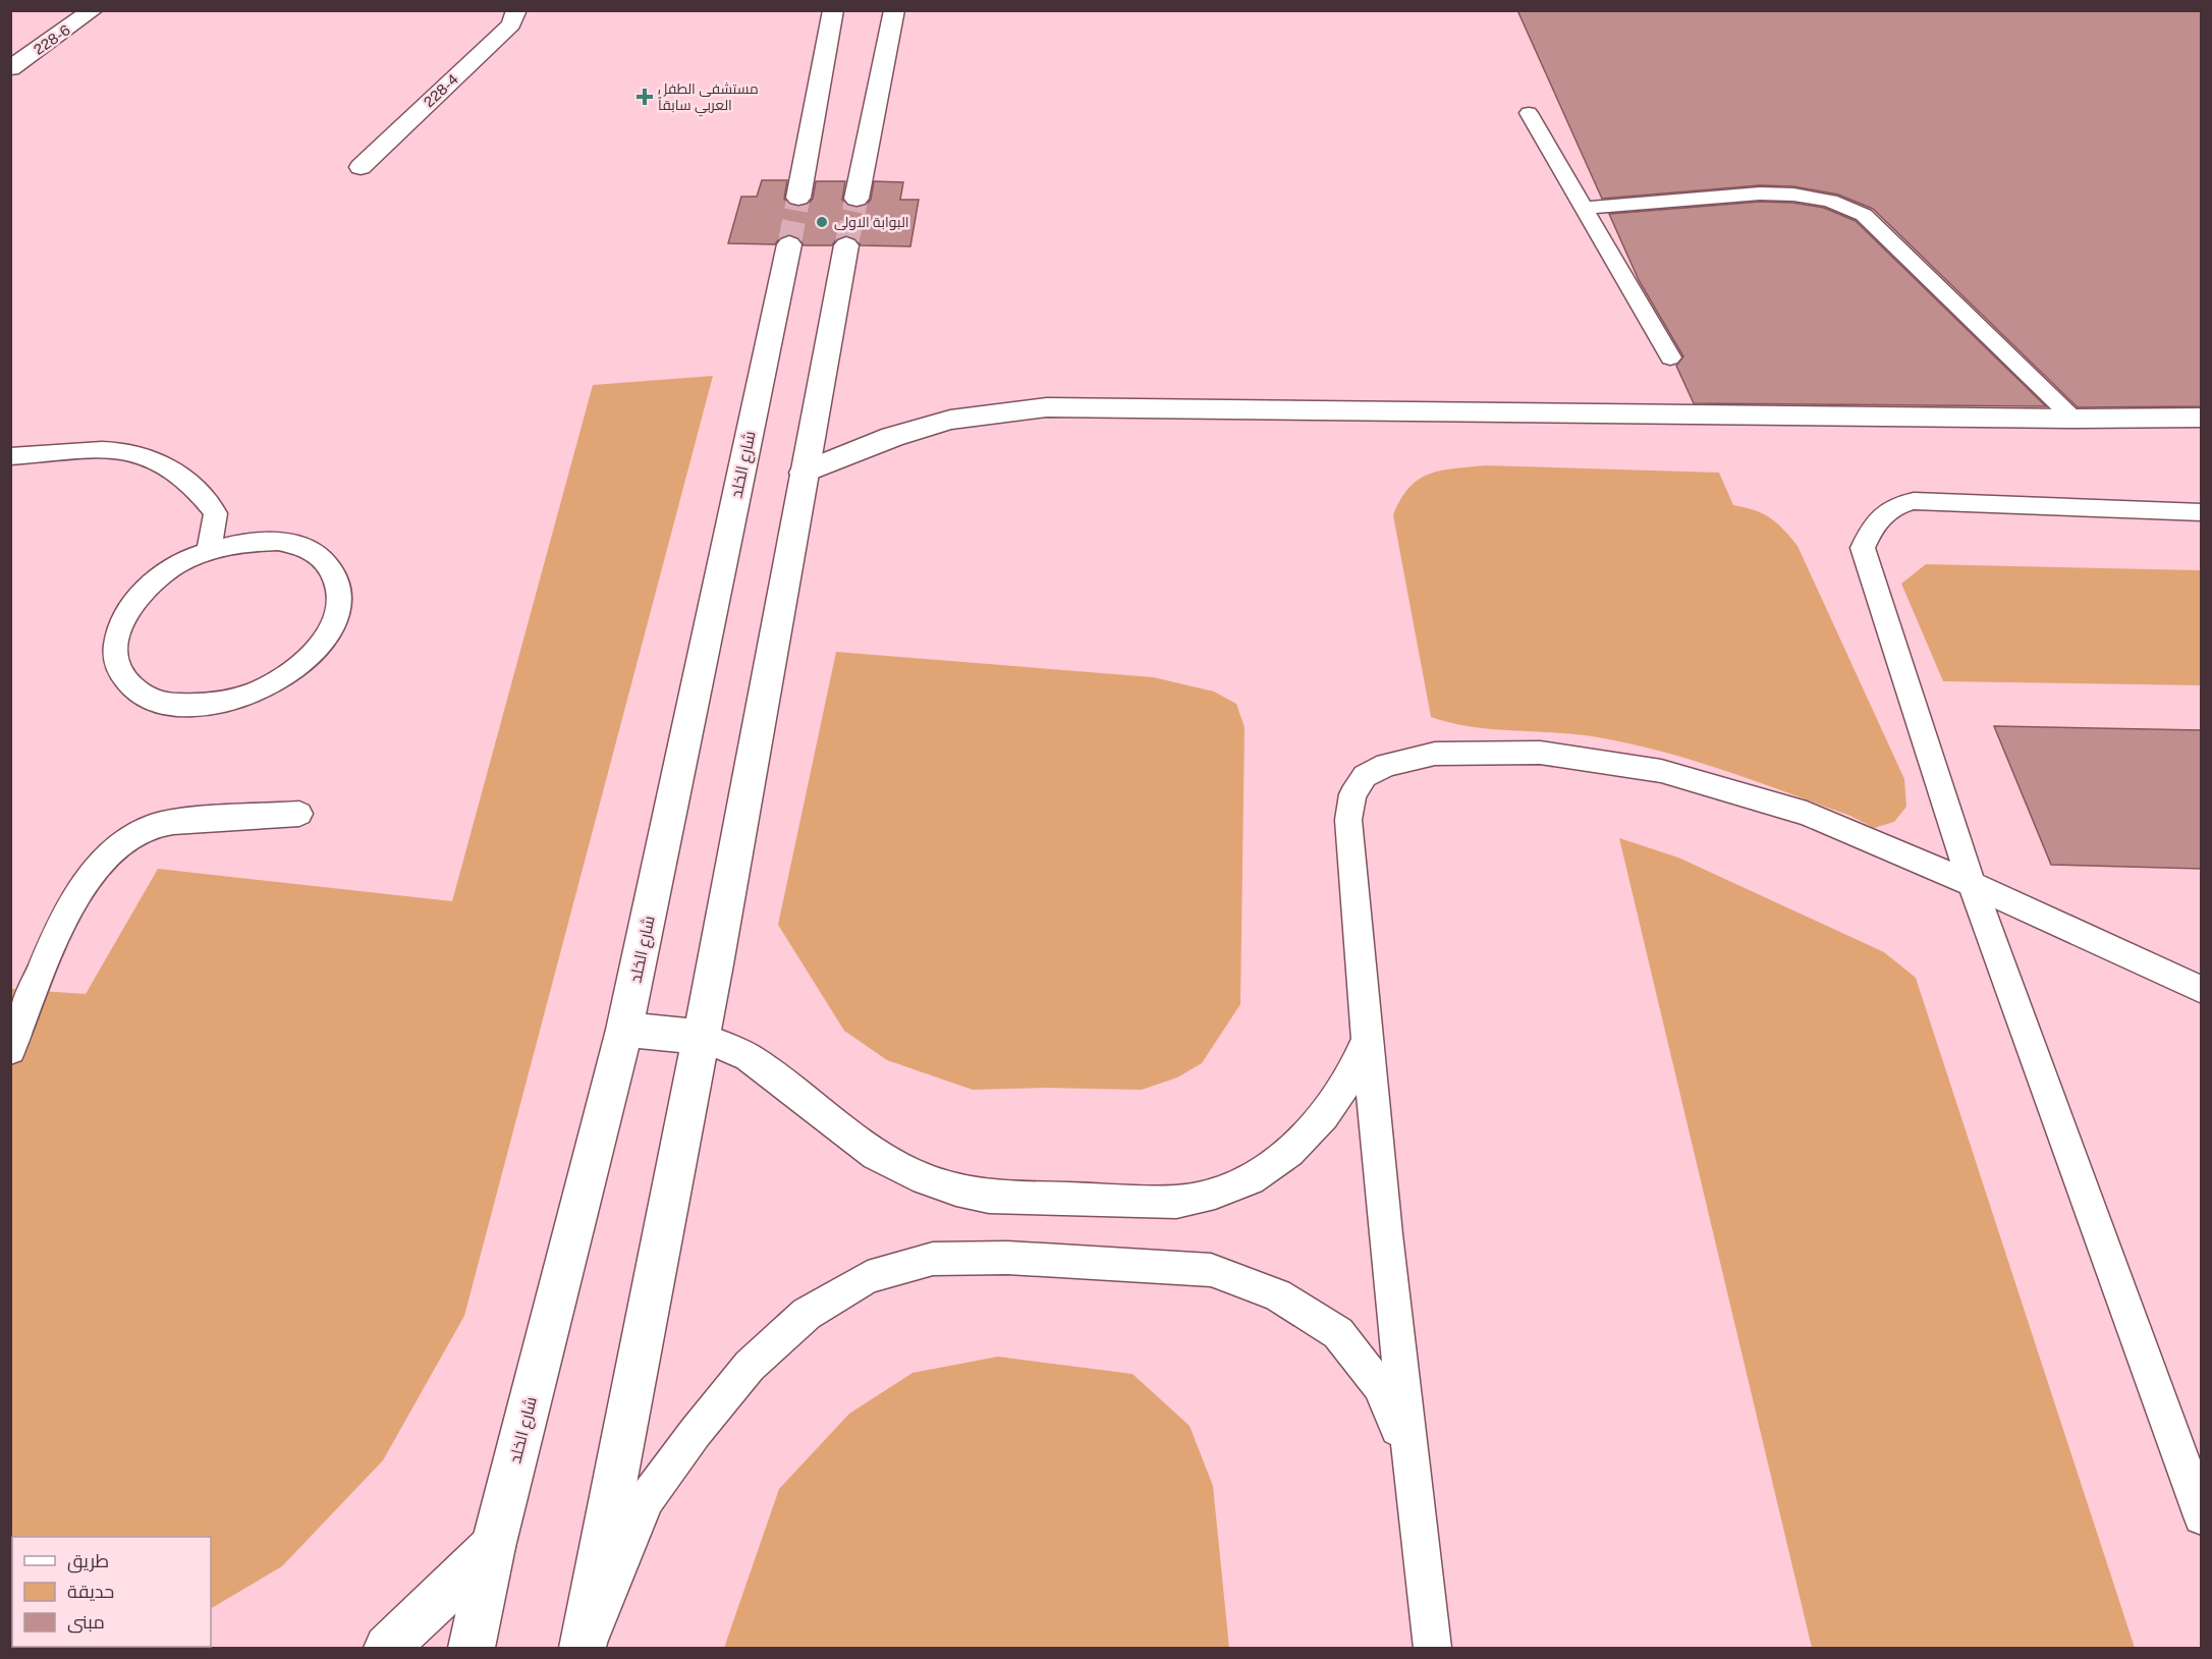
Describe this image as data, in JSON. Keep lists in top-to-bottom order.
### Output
{
  "streets": {
    "main road": ["228-6", "228-4", "شارع الخلد"]
  },
  "places": {
    "health": ["مستشفى الطفل العربي سابقاً"],
    "other": ["البوابة الاولى"]
  },
  "legend": ["طريق", "حديقة", "مبنى"]
}
